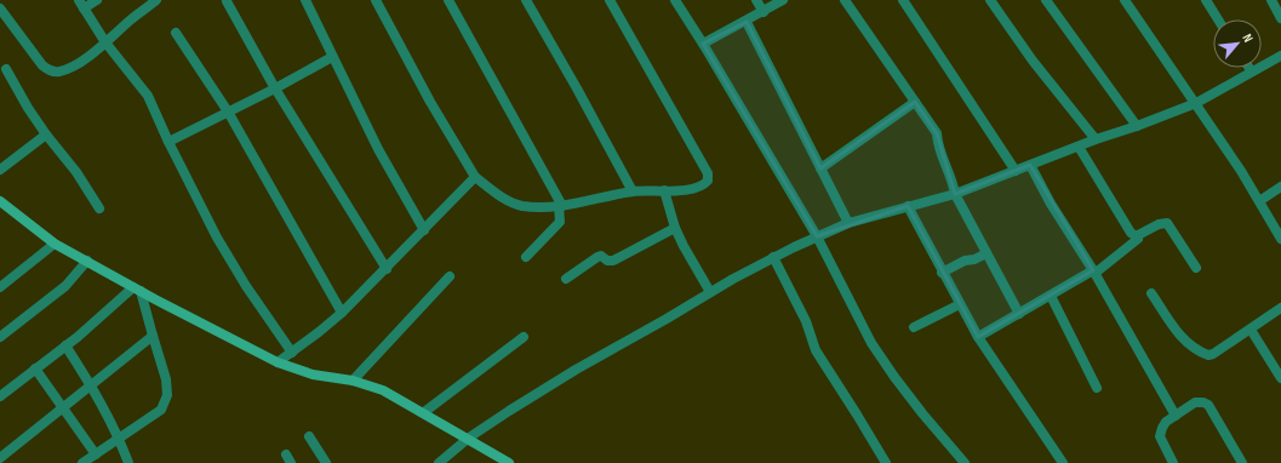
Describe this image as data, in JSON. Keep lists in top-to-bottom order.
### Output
{
  "north": "top right"
}
